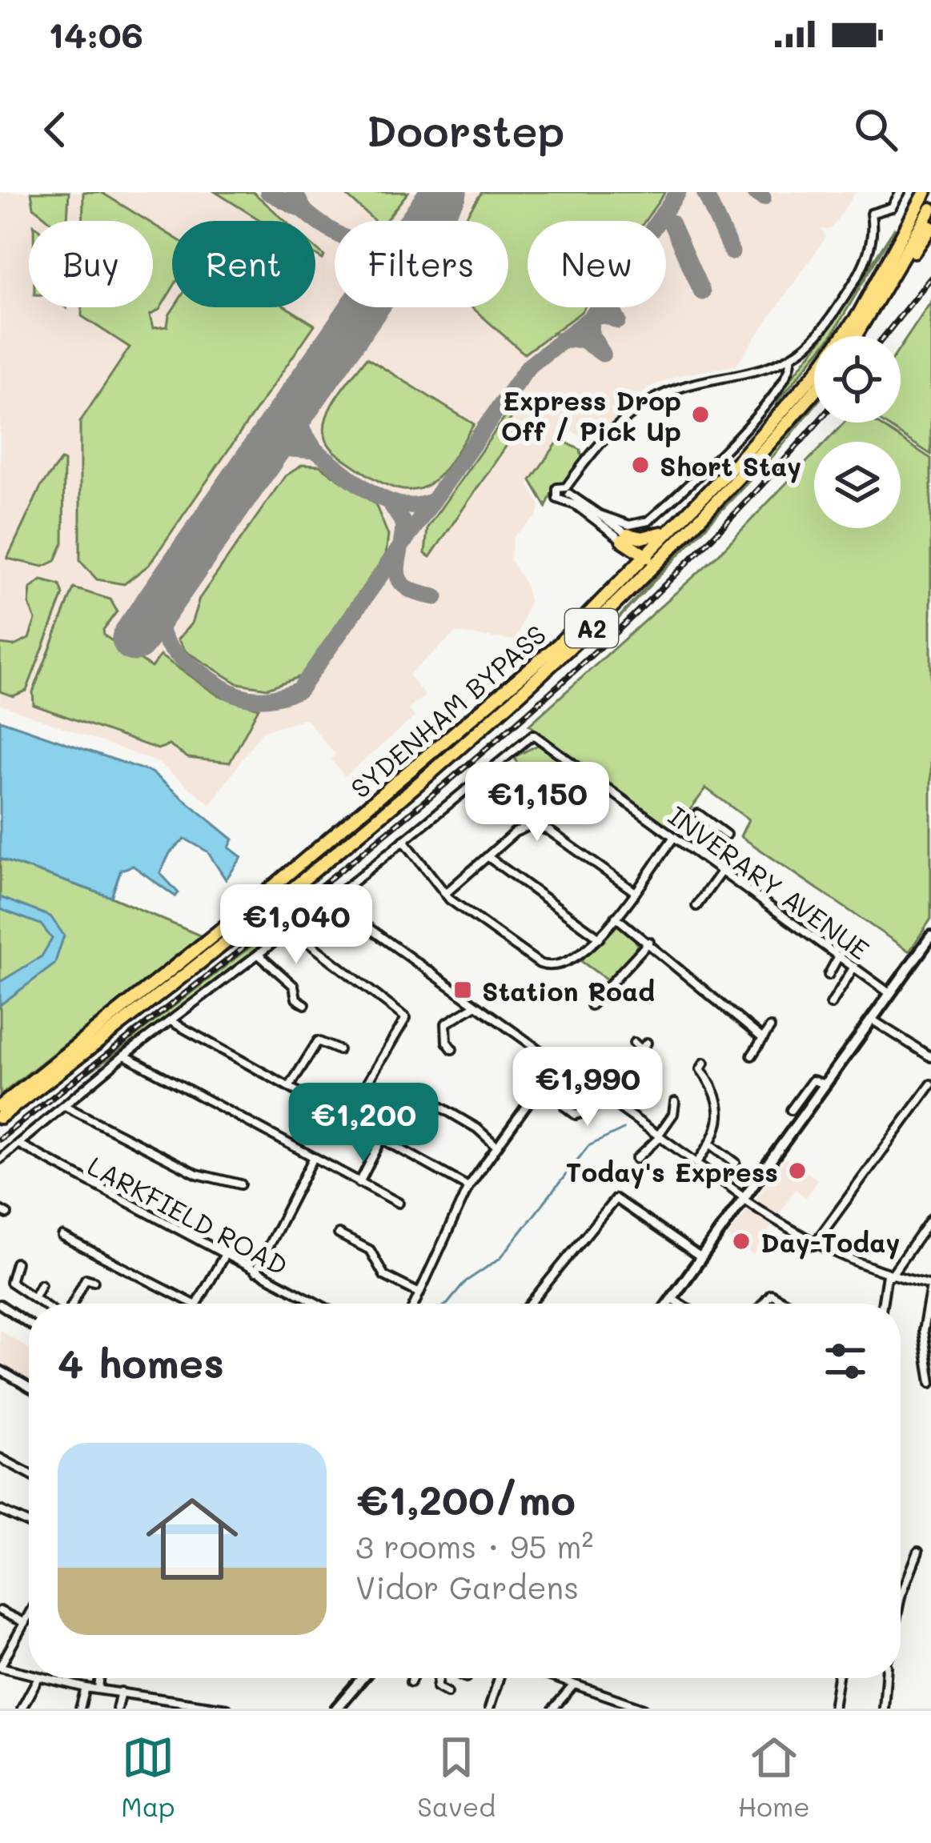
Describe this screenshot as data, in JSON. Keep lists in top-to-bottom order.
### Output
{
  "streets": {
    "highway": ["A2", "SYDENHAM BYPASS"],
    "street": ["INVERARY AVENUE", "LARKFIELD ROAD"]
  },
  "places": {
    "other": [
      "Express Drop Off / Pick Up",
      "Short Stay",
      "Today's Express",
      "Day-Today"
    ],
    "transit": ["Station Road"]
  },
  "page": {
    "status": "14:06",
    "header": "Doorstep",
    "chip": [
      "Buy",
      "Rent",
      "Filters",
      "New"
    ],
    "price": [
      "€1,150",
      "€1,040",
      "€1,990",
      "€1,200"
    ],
    "heading": "4 homes",
    "list": [
      {
        "name": "€1,200/mo",
        "note": "3 rooms · 95 m² · Vidor Gardens"
      }
    ],
    "tabs": ["Map", "Saved", "Home"]
  }
}
